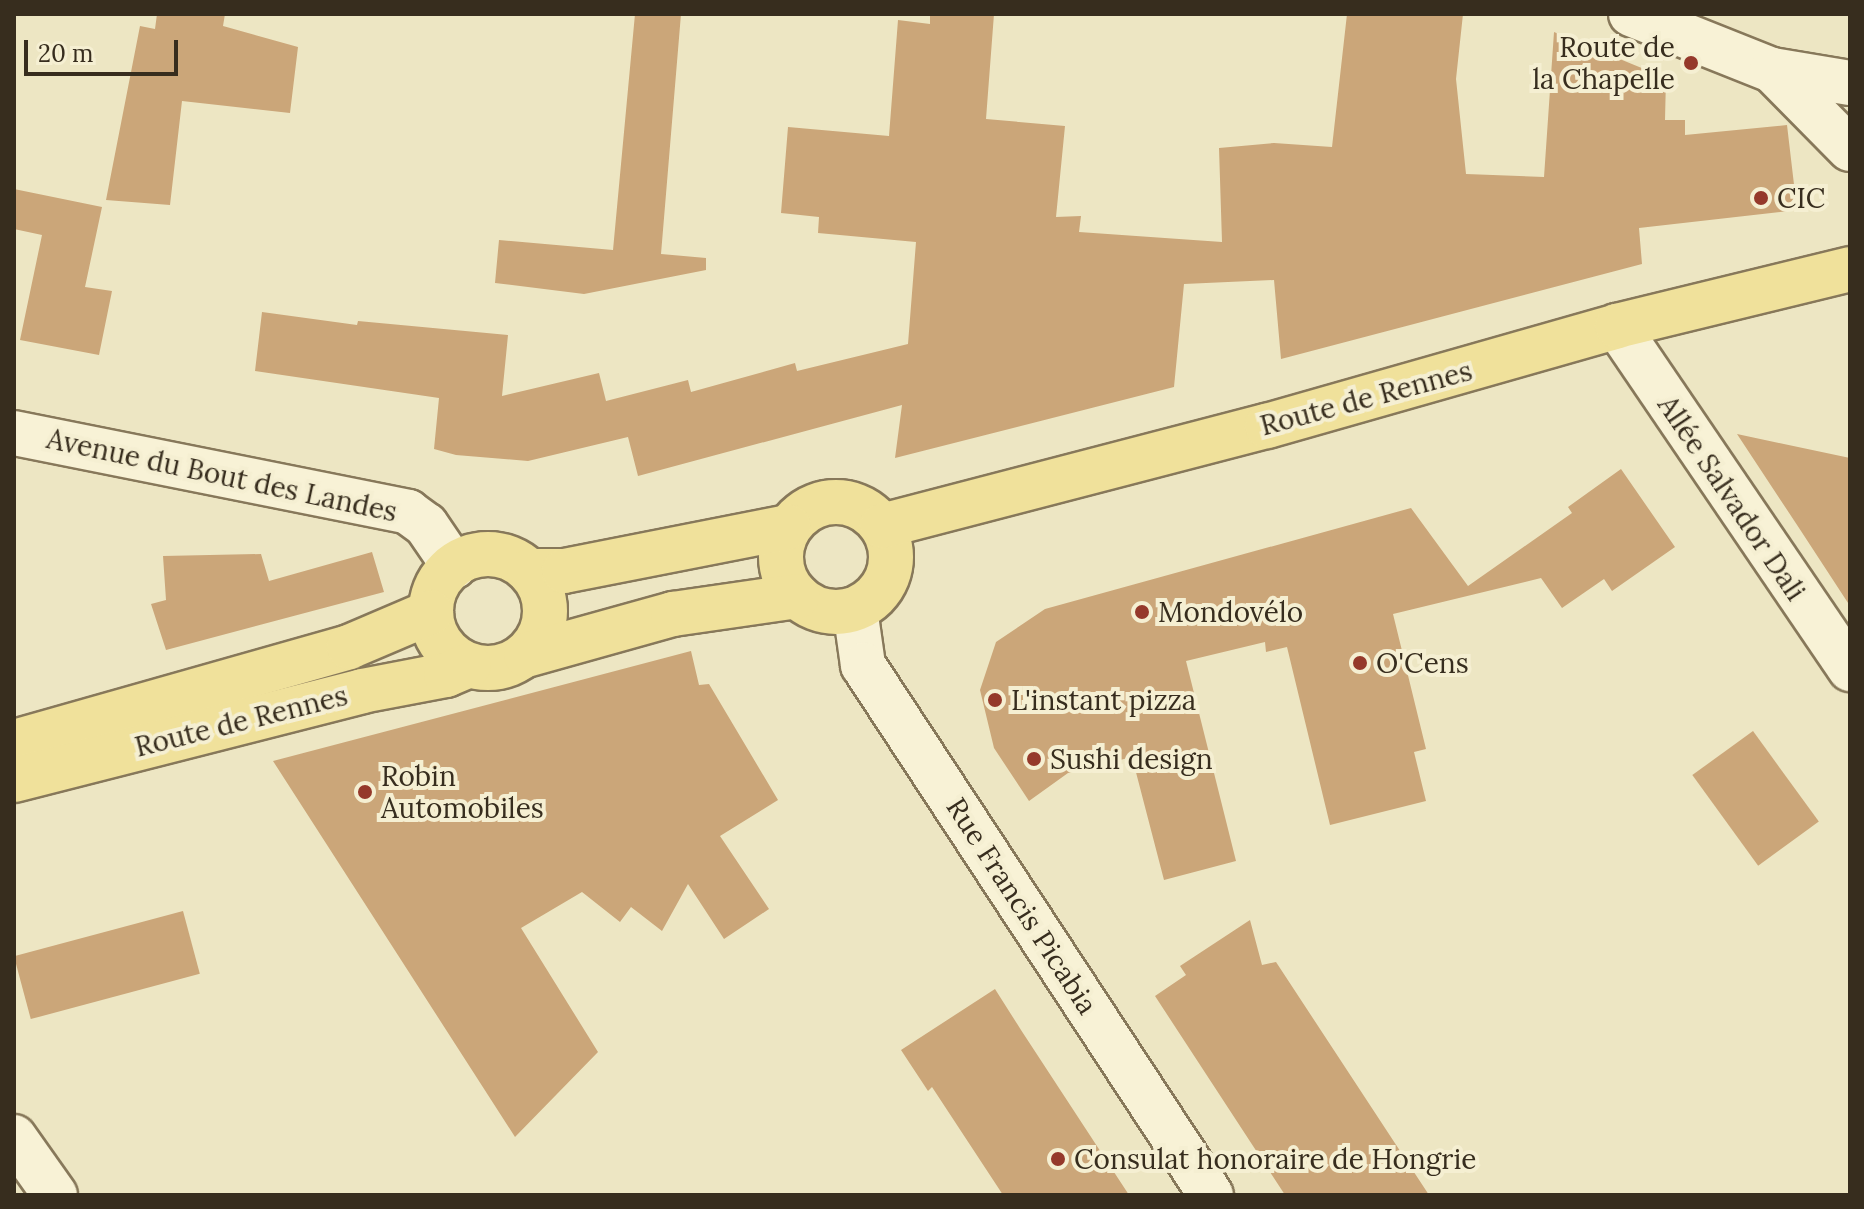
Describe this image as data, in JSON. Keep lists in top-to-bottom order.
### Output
{
  "streets": {
    "main road": ["Route de Rennes"],
    "street": ["Avenue du Bout des Landes", "Allée Salvador Dali", "Rue Francis Picabia"]
  },
  "crossings": [
    ["Route de Rennes", "Avenue du Bout des Landes"],
    ["Route de Rennes", "Allée Salvador Dali"],
    ["Route de Rennes", "Rue Francis Picabia"]
  ],
  "places": [
    "Route de la Chapelle",
    "CIC",
    "Mondovélo",
    "O'Cens",
    "L'instant pizza",
    "Sushi design",
    "Robin Automobiles",
    "Consulat honoraire de Hongrie"
  ],
  "scale_bar": "20 m"
}
